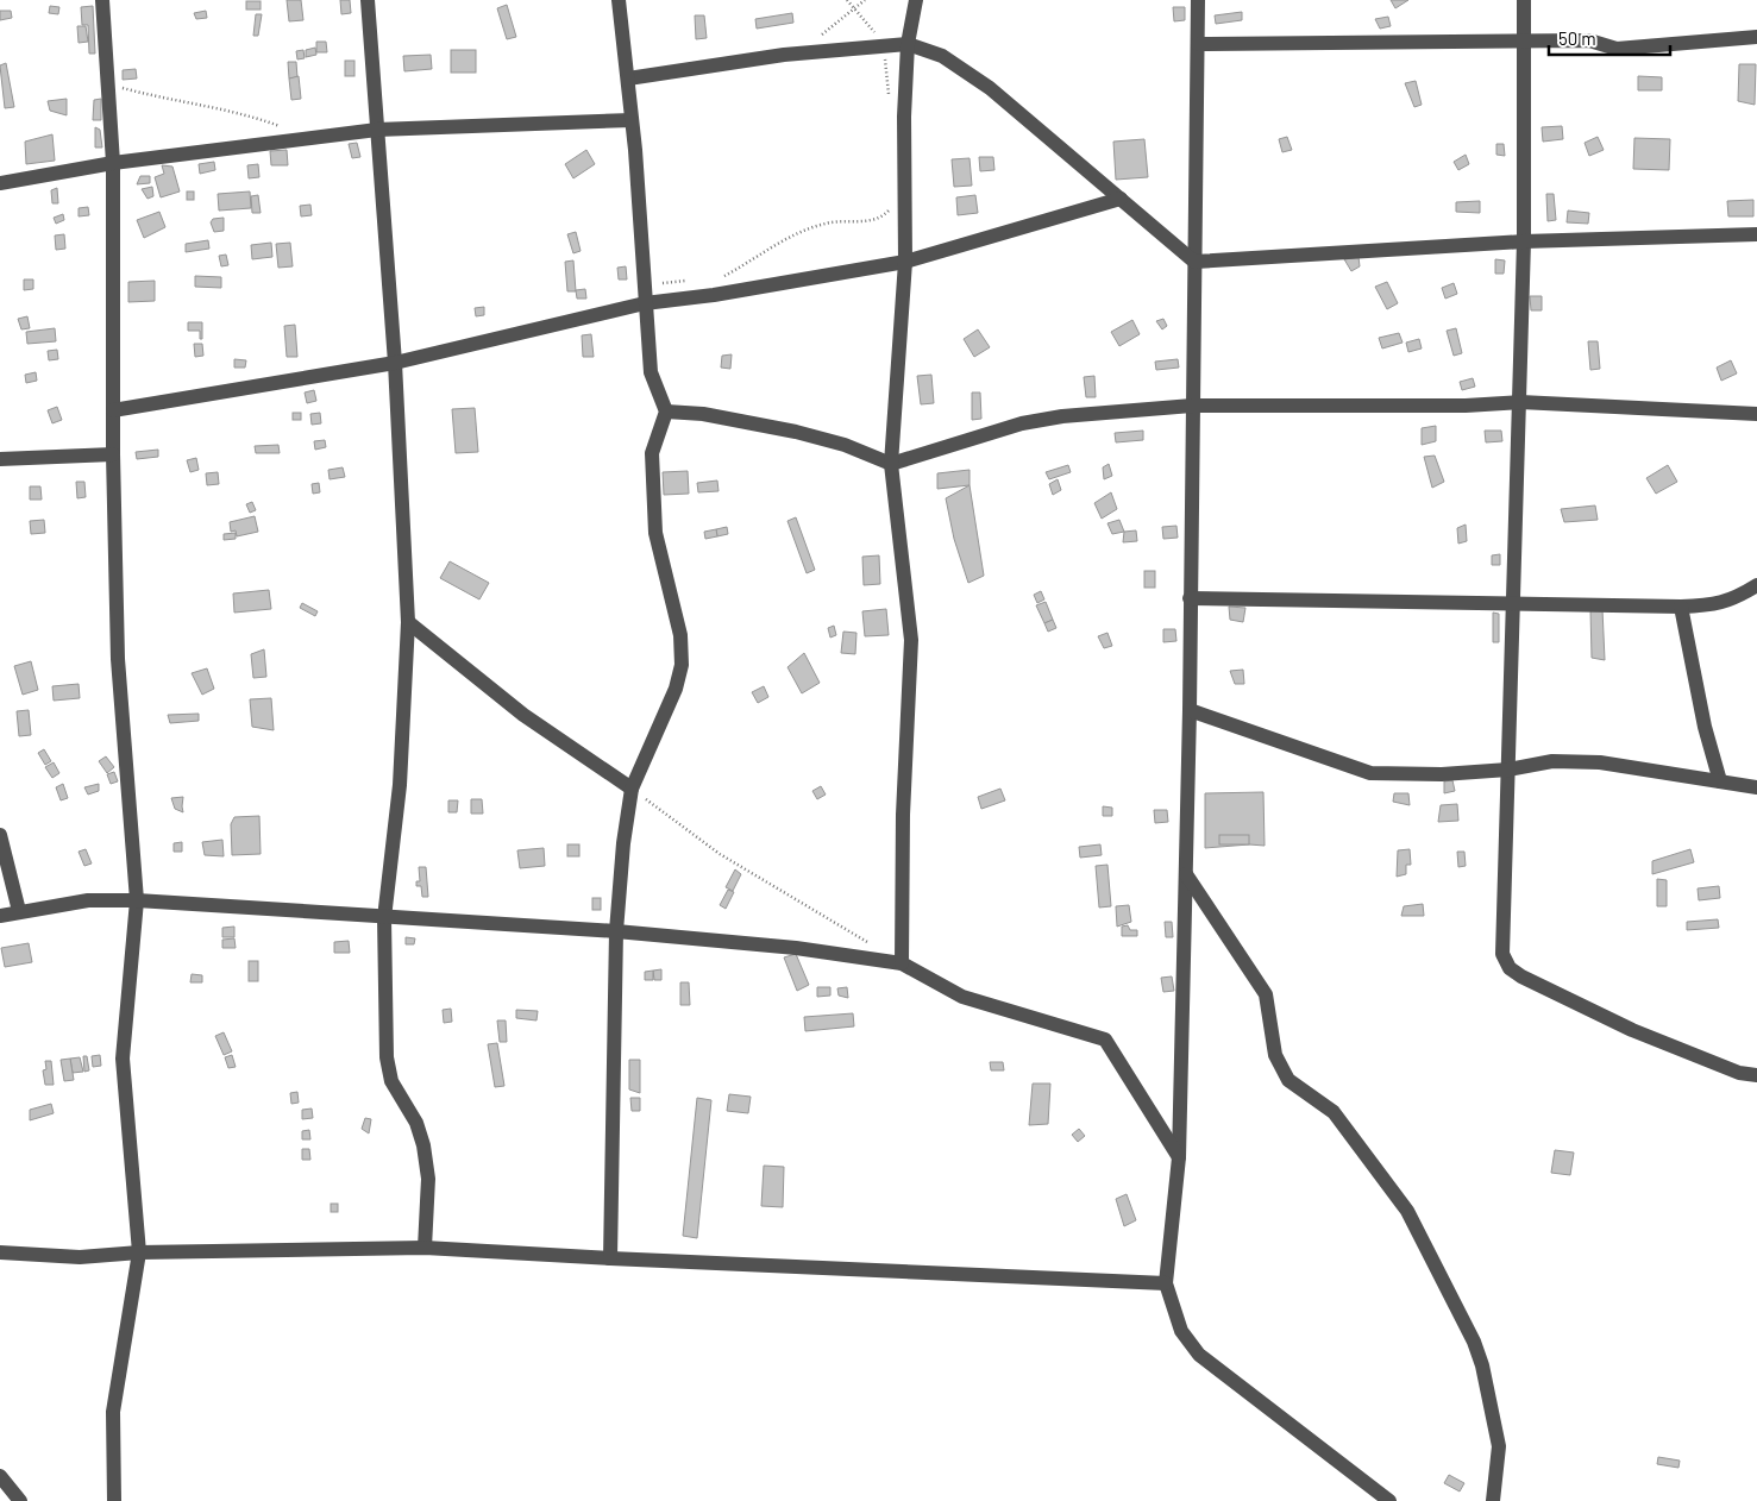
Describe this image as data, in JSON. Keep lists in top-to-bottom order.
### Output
{
  "scale_bar": "50 m"
}
